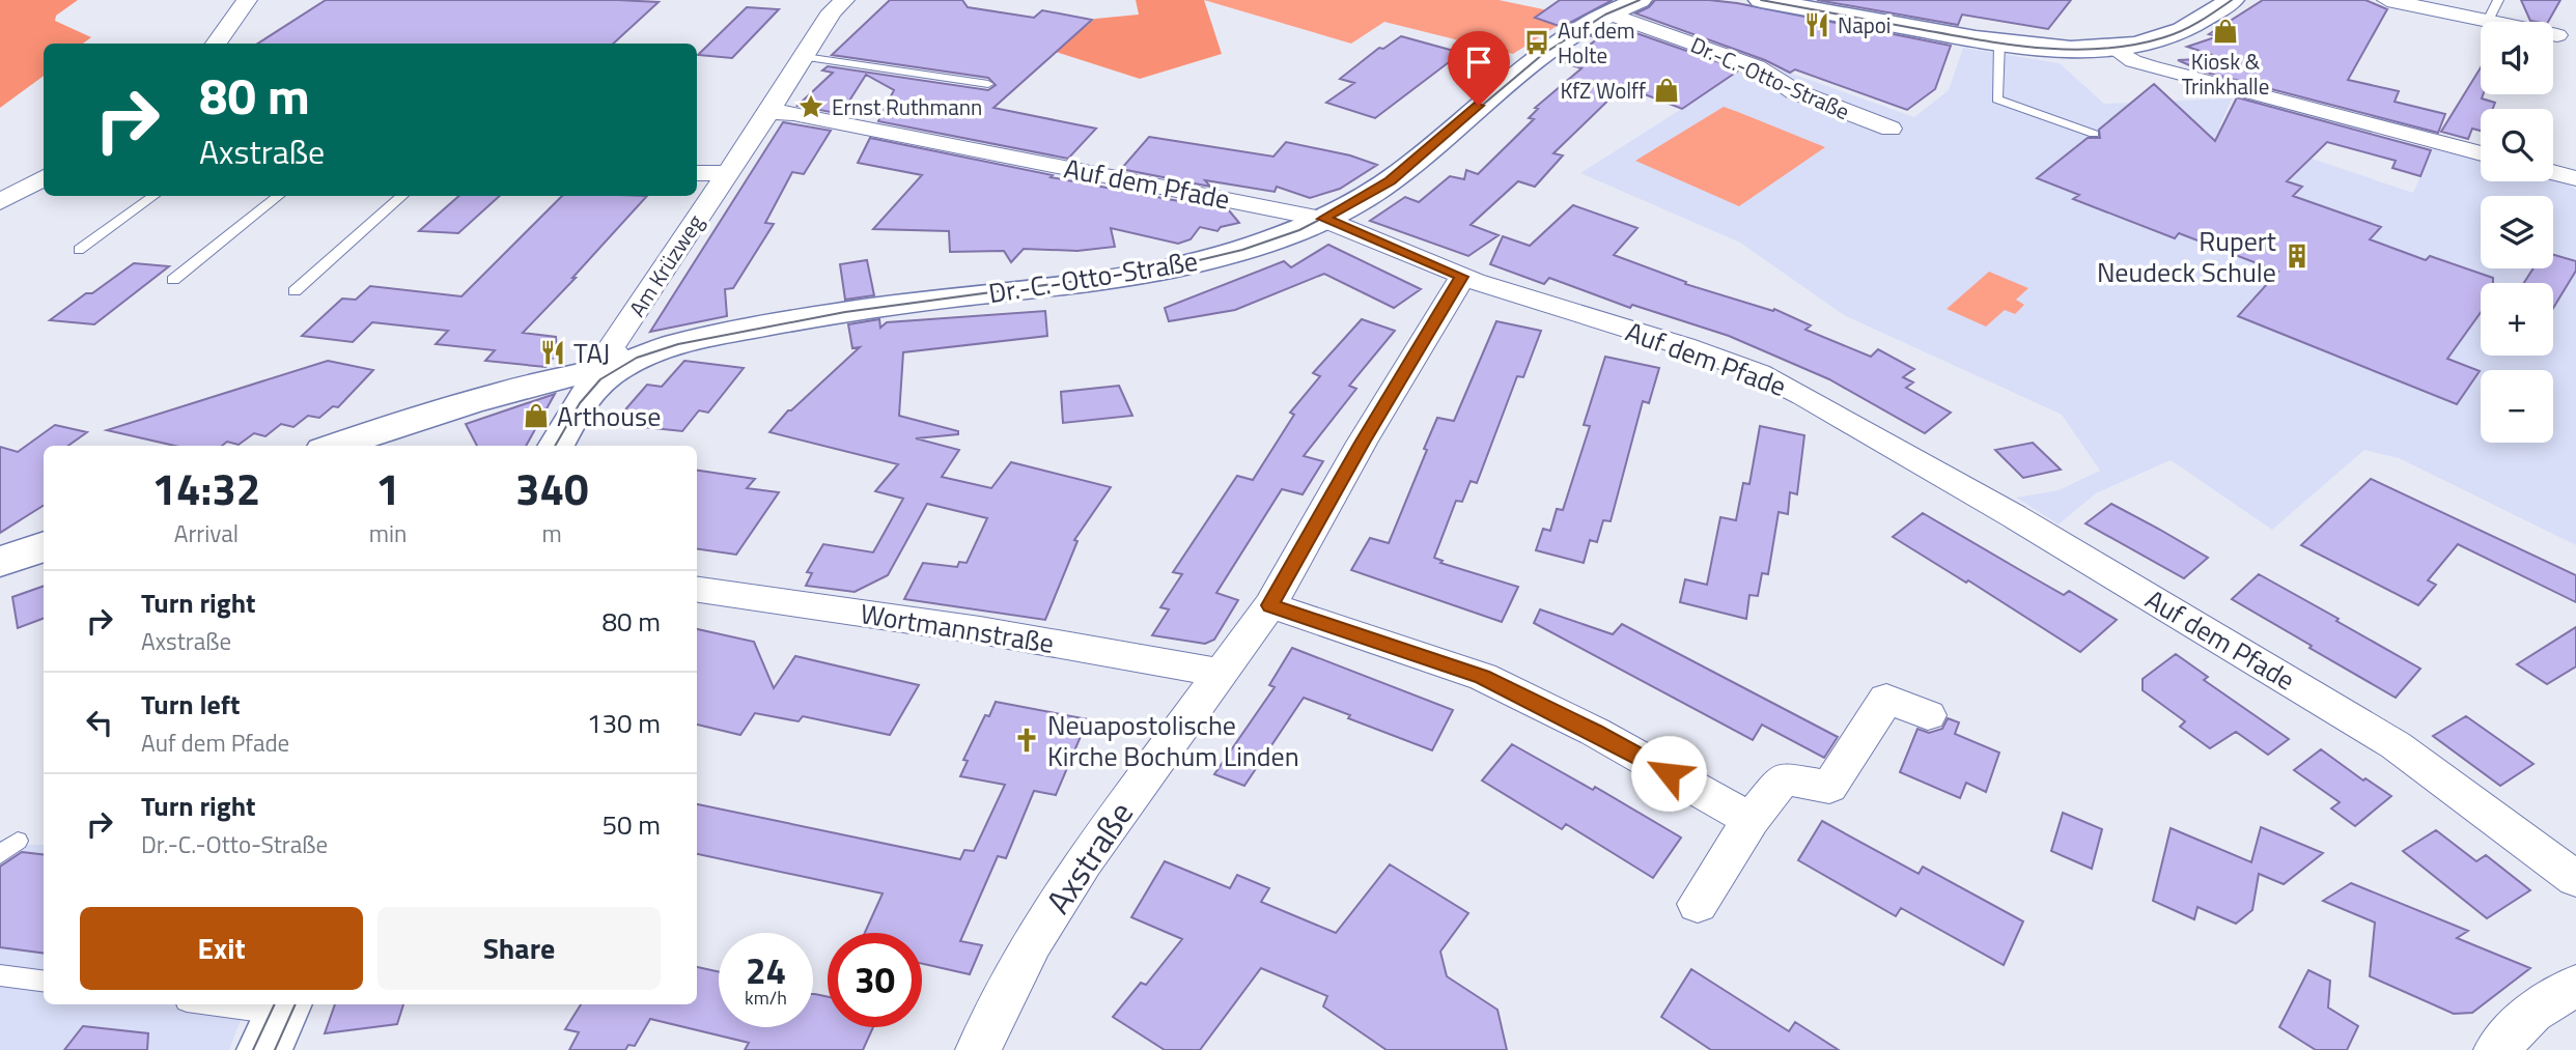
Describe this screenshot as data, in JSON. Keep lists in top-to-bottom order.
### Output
{
  "streets": {
    "street": [
      "Dr.-C.-Otto-Straße",
      "Auf dem Pfade",
      "Am Krüzweg",
      "Wortmannstraße",
      "Axstraße"
    ]
  },
  "crossings": [
    ["Dr.-C.-Otto-Straße", "Auf dem Pfade"],
    ["Dr.-C.-Otto-Straße", "Am Krüzweg"],
    ["Auf dem Pfade", "Am Krüzweg"],
    ["Auf dem Pfade", "Axstraße"],
    ["Wortmannstraße", "Axstraße"]
  ],
  "places": {
    "restaurant": ["Napoi", "TAJ"],
    "shop": ["Kiosk & Trinkhalle", "KfZ Wolff", "Arthouse"],
    "bus stop": ["Auf dem Holte"],
    "place": ["Ernst Ruthmann"],
    "building": ["Rupert Neudeck Schule"],
    "church": ["Neuapostolische Kirche Bochum Linden"]
  },
  "page": {
    "map_buttons": ["+", "−"],
    "turn": ["80 m", "Axstraße"],
    "eta": [
      "14:32",
      "Arrival",
      "1",
      "min",
      "340",
      "m"
    ],
    "list": [
      {
        "name": "Turn right",
        "note": "Axstraße",
        "value": "80 m"
      },
      {
        "name": "Turn left",
        "note": "Auf dem Pfade",
        "value": "130 m"
      },
      {
        "name": "Turn right",
        "note": "Dr.-C.-Otto-Straße",
        "value": "50 m"
      }
    ],
    "buttons": ["Exit", "Share"],
    "speed": "24 km/h",
    "limit": "30"
  }
}
